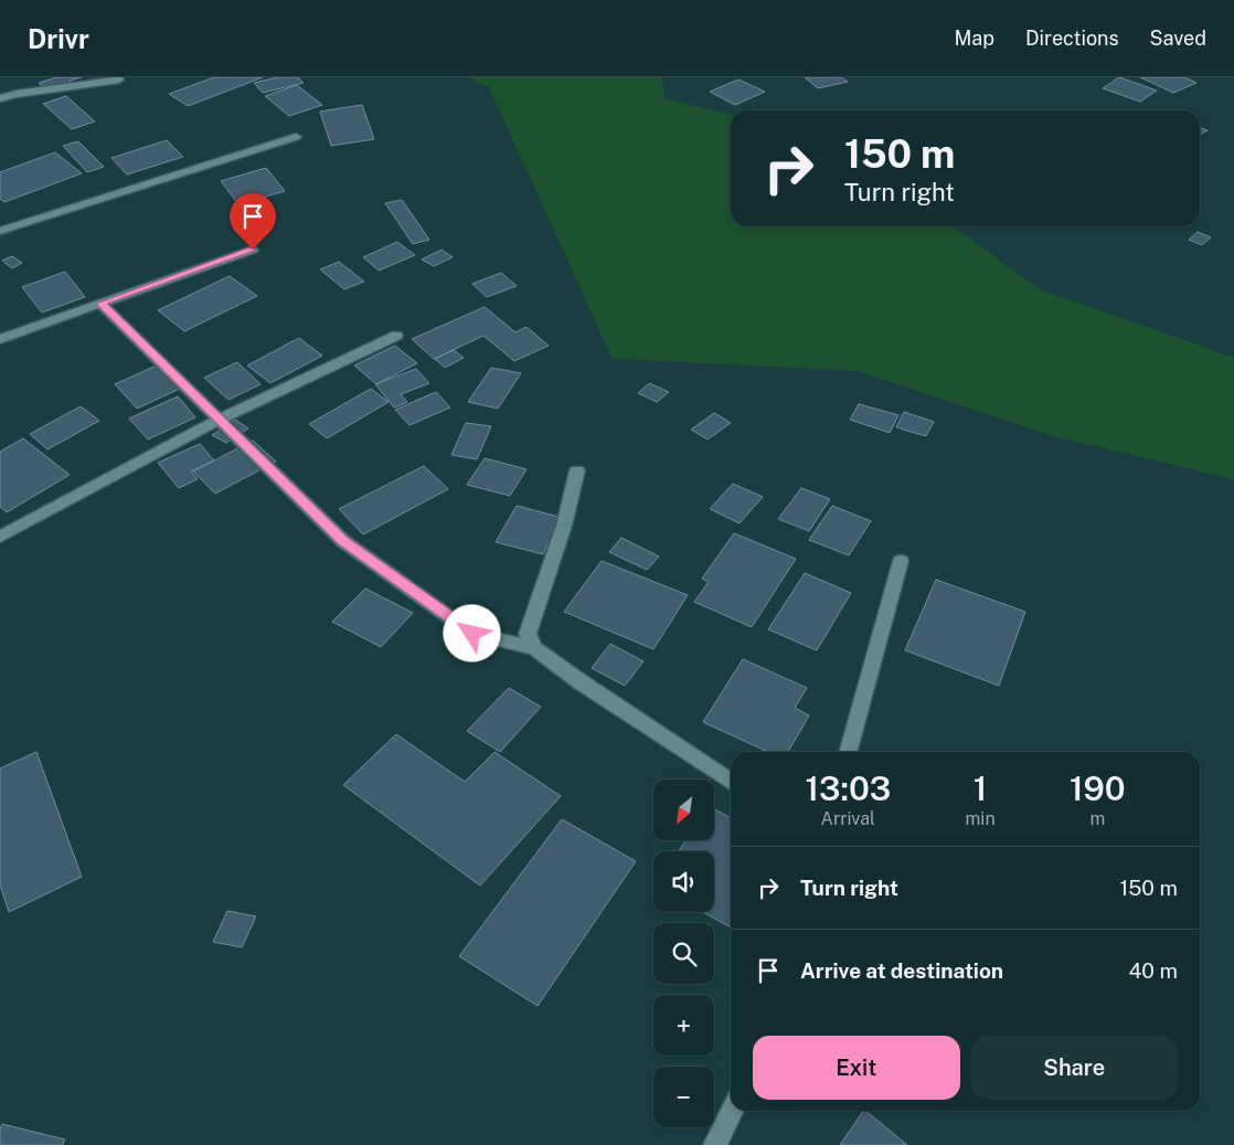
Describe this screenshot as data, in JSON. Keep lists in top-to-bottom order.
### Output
{
  "north": "bottom left",
  "page": {
    "header": "Drivr",
    "nav": ["Map", "Directions", "Saved"],
    "turn": ["150 m", "Turn right"],
    "eta": [
      "13:03",
      "Arrival",
      "1",
      "min",
      "190",
      "m"
    ],
    "map_buttons": ["+", "−"],
    "list": [
      {
        "name": "Turn right",
        "value": "150 m"
      },
      {
        "name": "Arrive at destination",
        "value": "40 m"
      }
    ],
    "buttons": ["Exit", "Share"]
  }
}
